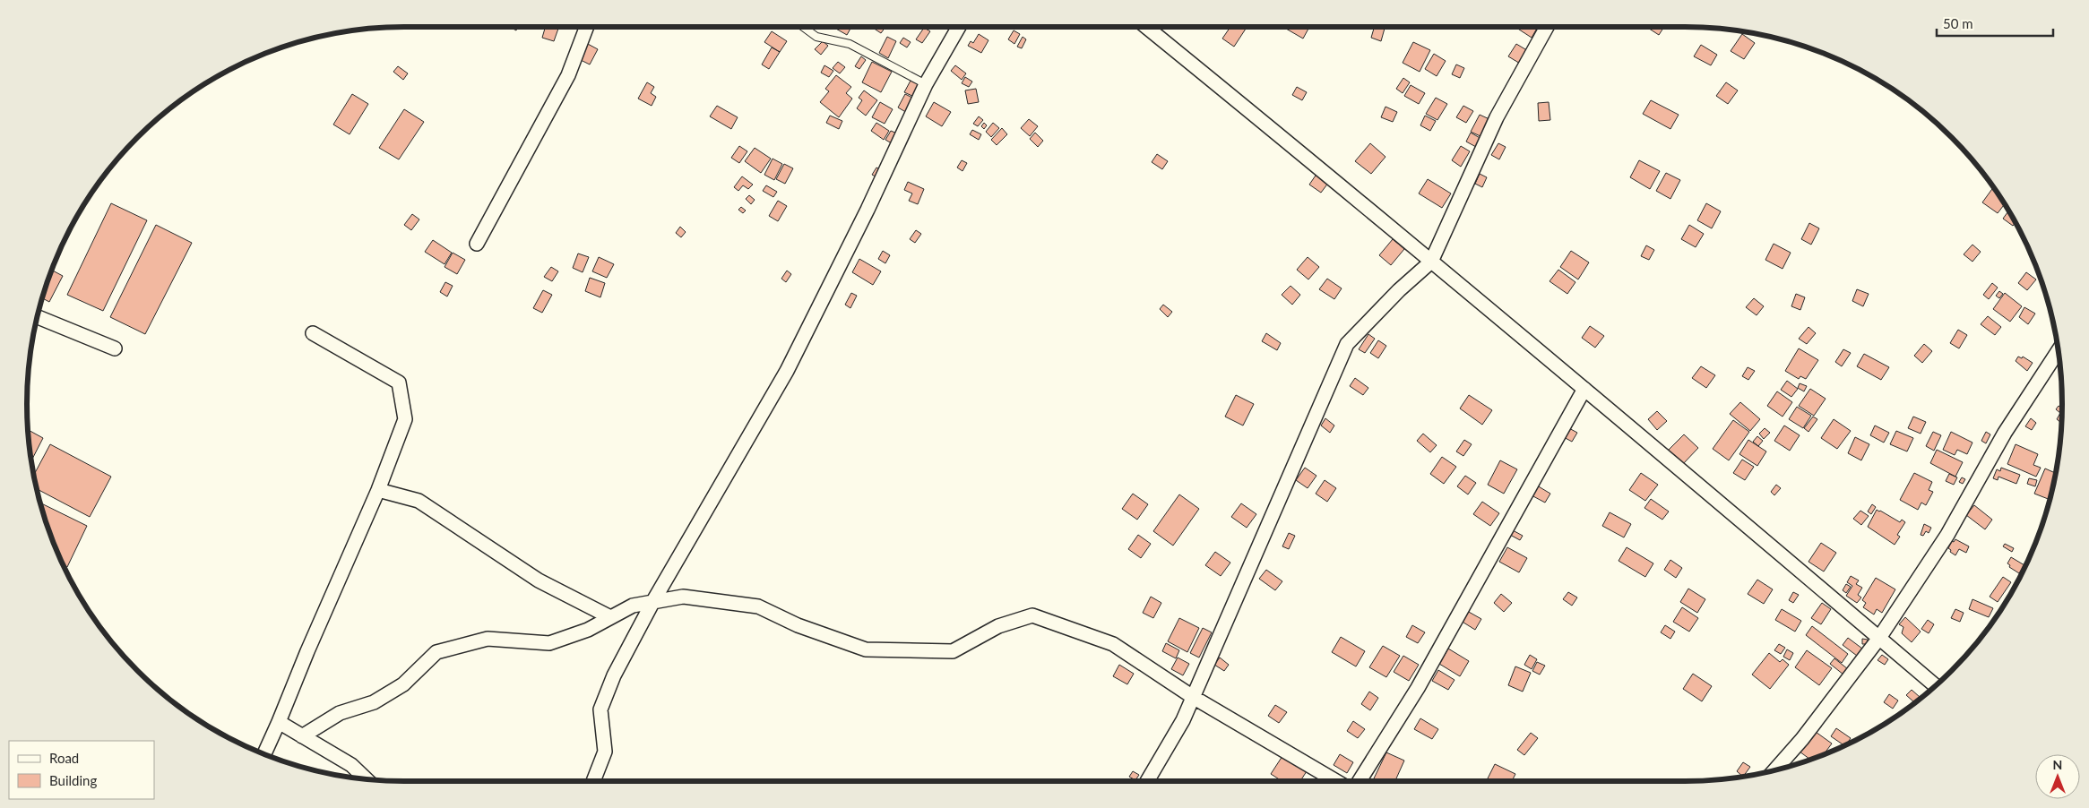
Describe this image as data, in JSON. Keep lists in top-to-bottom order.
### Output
{
  "legend": ["Road", "Building"],
  "scale_bar": "50 m",
  "north": "top"
}
